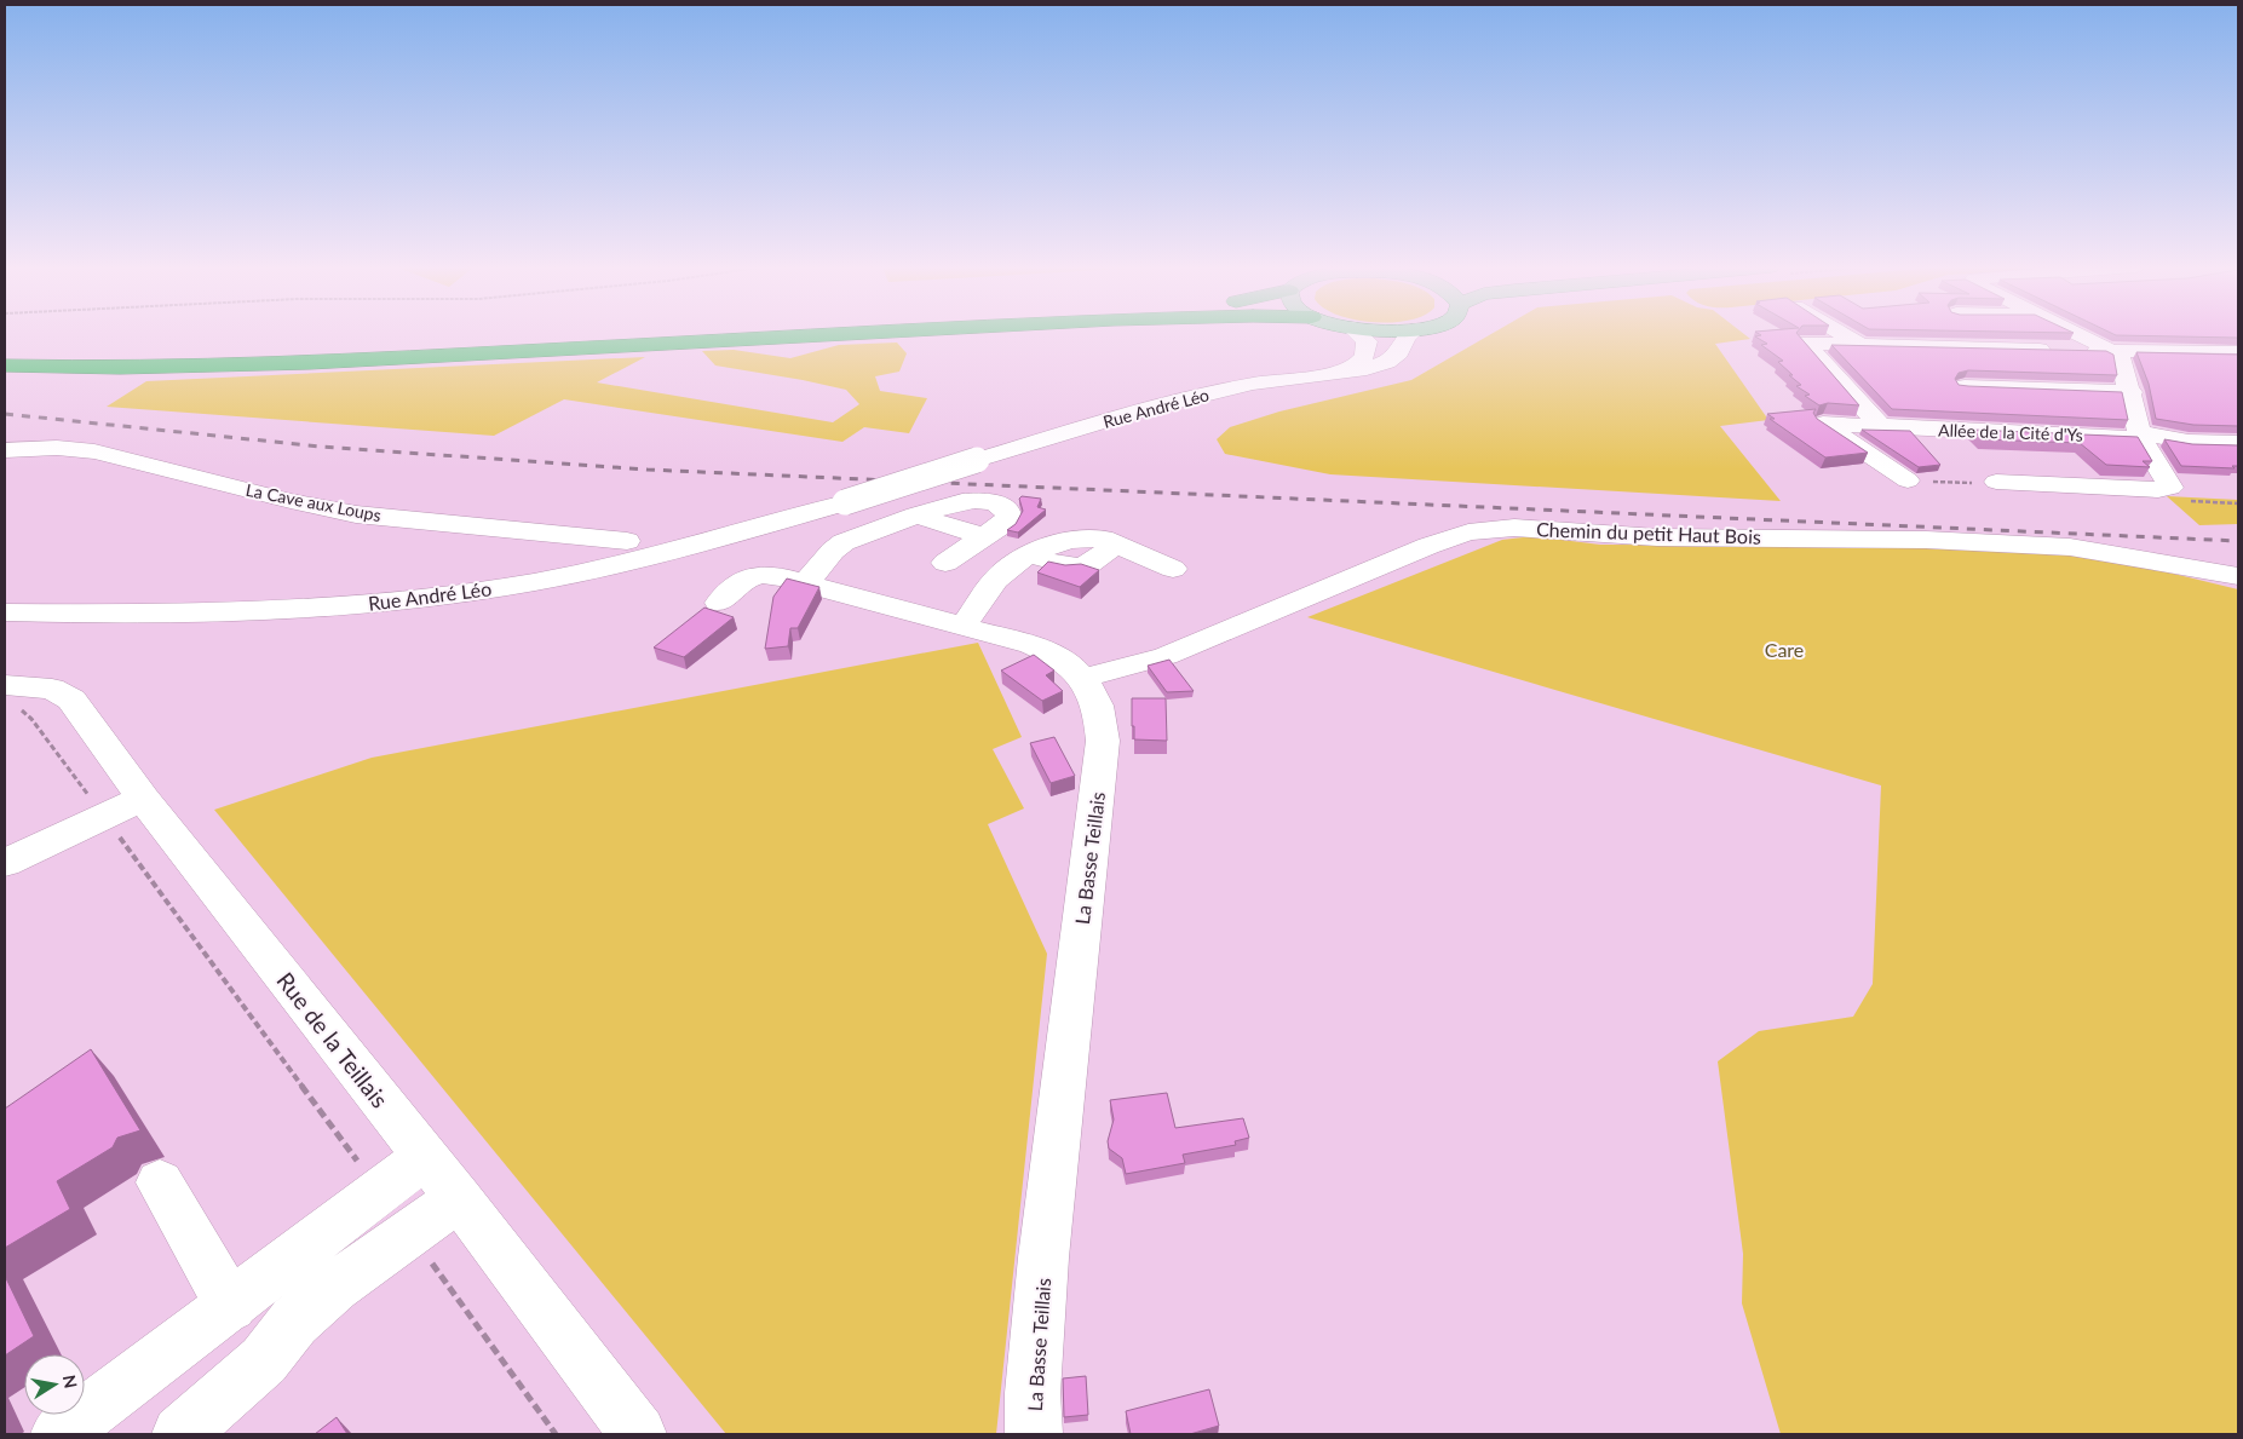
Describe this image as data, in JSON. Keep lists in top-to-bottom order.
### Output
{
  "streets": {
    "street": [
      "Rue André Léo",
      "Allée de la Cité d'Ys",
      "La Cave aux Loups",
      "Chemin du petit Haut Bois",
      "La Basse Teillais",
      "Rue de la Teillais"
    ]
  },
  "crossings": [
    ["Chemin du petit Haut Bois", "La Basse Teillais"]
  ],
  "parks": ["Care"],
  "north": "right"
}
